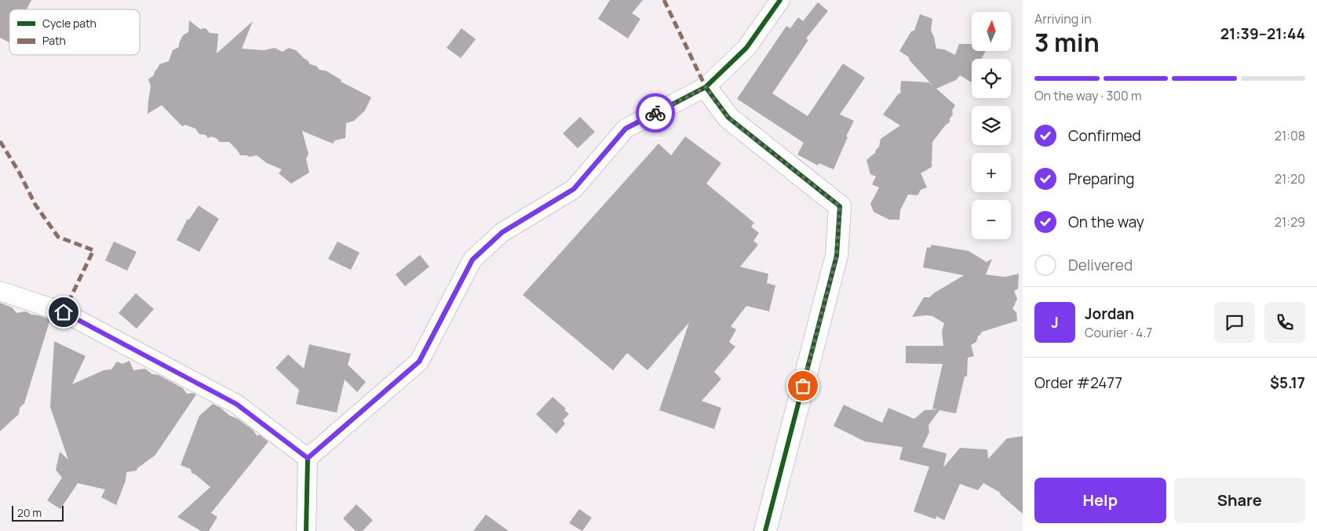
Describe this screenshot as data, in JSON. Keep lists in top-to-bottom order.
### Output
{
  "legend": ["Cycle path", "Path"],
  "scale_bar": "20 m",
  "north": "top",
  "page": {
    "heading": ["3 min", "Arriving in", "21:39–21:44"],
    "panel": [
      "Jordan",
      "Courier · 4.7",
      "Order #2477",
      "$5.17"
    ],
    "map_buttons": ["+", "−"],
    "bar": "On the way · 300 m",
    "list": [
      ["Confirmed", "21:08"],
      ["Preparing", "21:20"],
      ["On the way", "21:29"],
      "Delivered"
    ],
    "round": "J",
    "buttons": ["Help", "Share"],
    "scale": "20 m"
  }
}
